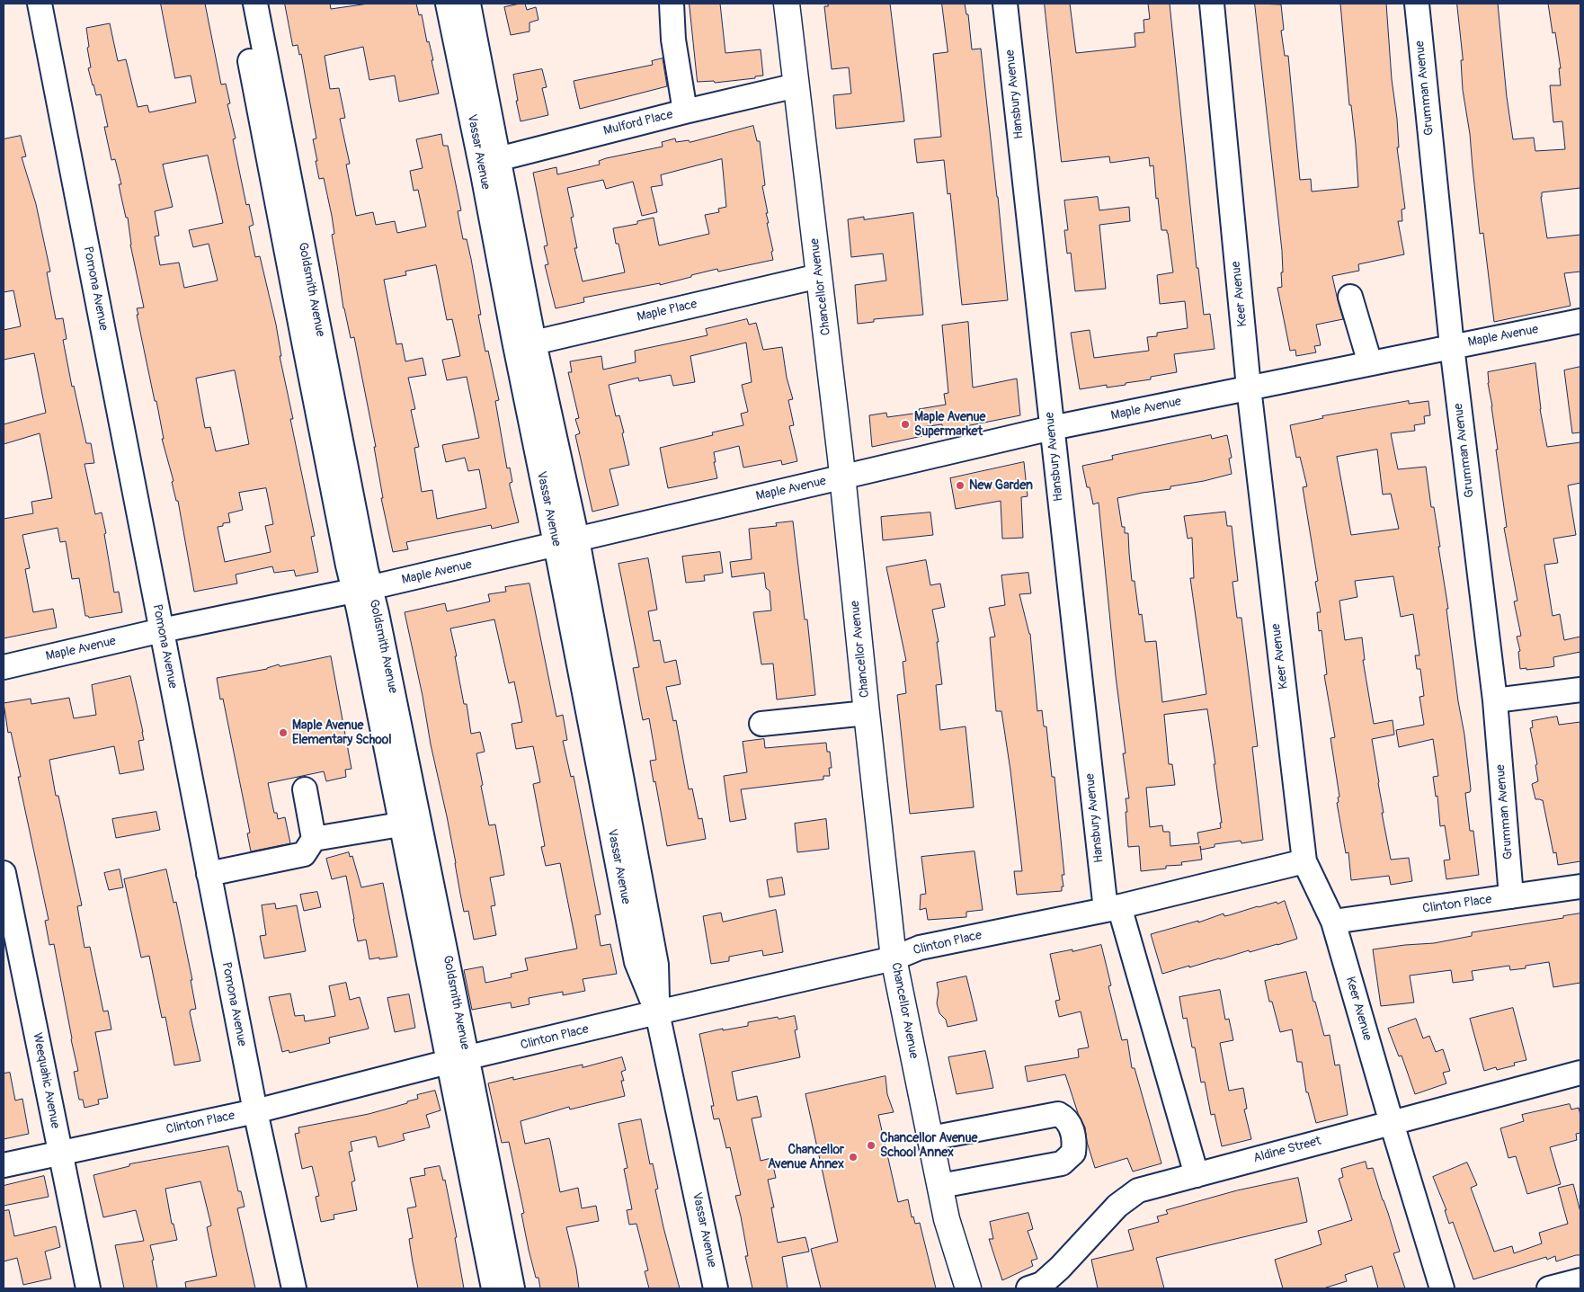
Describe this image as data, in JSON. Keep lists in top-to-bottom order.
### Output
{
  "streets": {
    "main road": ["Chancellor Avenue"],
    "street": [
      "Grumman Avenue",
      "Hansbury Avenue",
      "Mulford Place",
      "Vassar Avenue",
      "Pomona Avenue",
      "Goldsmith Avenue",
      "Keer Avenue",
      "Maple Place",
      "Maple Avenue",
      "Clinton Place",
      "Weequahic Avenue",
      "Aldine Street"
    ]
  },
  "crossings": [
    ["Grumman Avenue", "Maple Avenue"],
    ["Grumman Avenue", "Clinton Place"],
    ["Hansbury Avenue", "Maple Avenue"],
    ["Hansbury Avenue", "Clinton Place"],
    ["Hansbury Avenue", "Aldine Street"],
    ["Mulford Place", "Vassar Avenue"],
    ["Mulford Place", "Chancellor Avenue"],
    ["Vassar Avenue", "Maple Place"],
    ["Vassar Avenue", "Maple Avenue"],
    ["Vassar Avenue", "Clinton Place"],
    ["Chancellor Avenue", "Maple Place"],
    ["Chancellor Avenue", "Maple Avenue"],
    ["Chancellor Avenue", "Clinton Place"],
    ["Pomona Avenue", "Maple Avenue"],
    ["Pomona Avenue", "Clinton Place"],
    ["Goldsmith Avenue", "Maple Avenue"],
    ["Goldsmith Avenue", "Clinton Place"],
    ["Keer Avenue", "Maple Avenue"],
    ["Keer Avenue", "Clinton Place"],
    ["Keer Avenue", "Aldine Street"],
    ["Clinton Place", "Weequahic Avenue"]
  ],
  "places": [
    "Maple Avenue Supermarket",
    "New Garden",
    "Maple Avenue Elementary School",
    "Chancellor Avenue School Annex",
    "Chancellor Avenue Annex"
  ]
}
